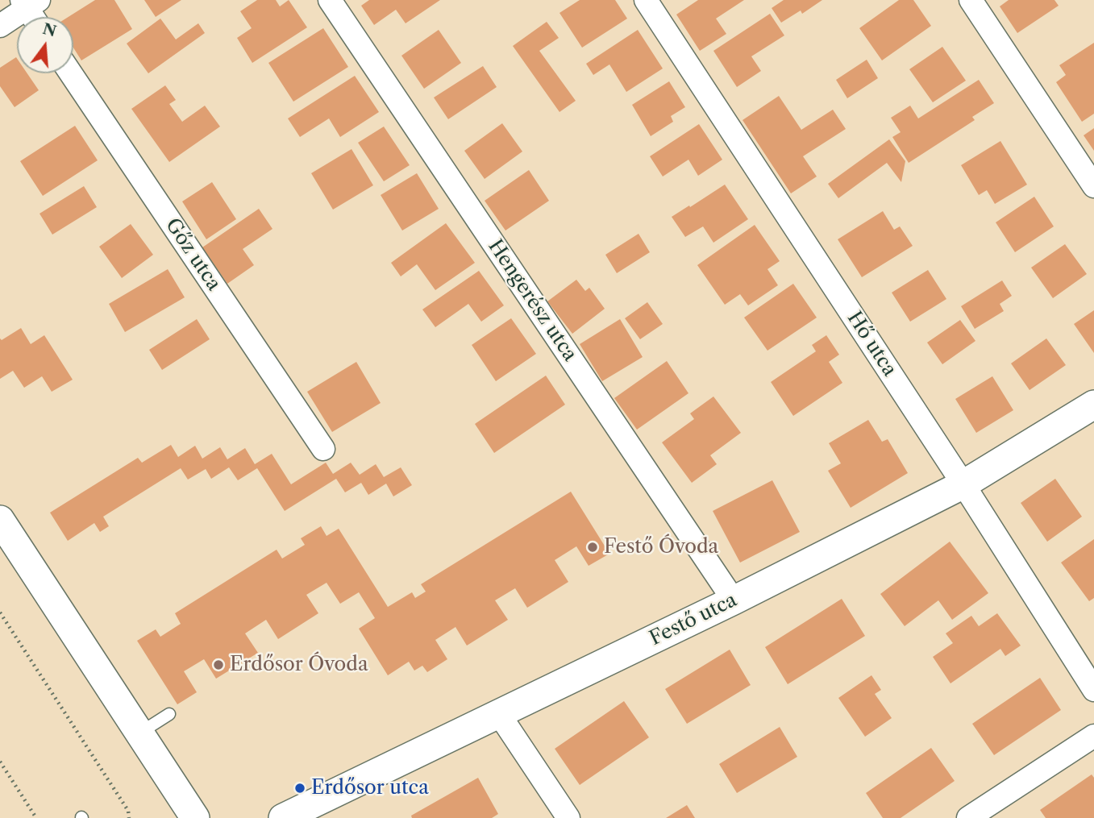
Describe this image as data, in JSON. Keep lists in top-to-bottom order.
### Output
{
  "streets": {
    "street": [
      "Gőz utca",
      "Hengerész utca",
      "Hő utca",
      "Festő utca"
    ]
  },
  "crossings": [
    ["Hengerész utca", "Festő utca"],
    ["Hő utca", "Festő utca"]
  ],
  "places": ["Festő Óvoda", "Erdősor Óvoda", "Erdősor utca"],
  "north": "top"
}
